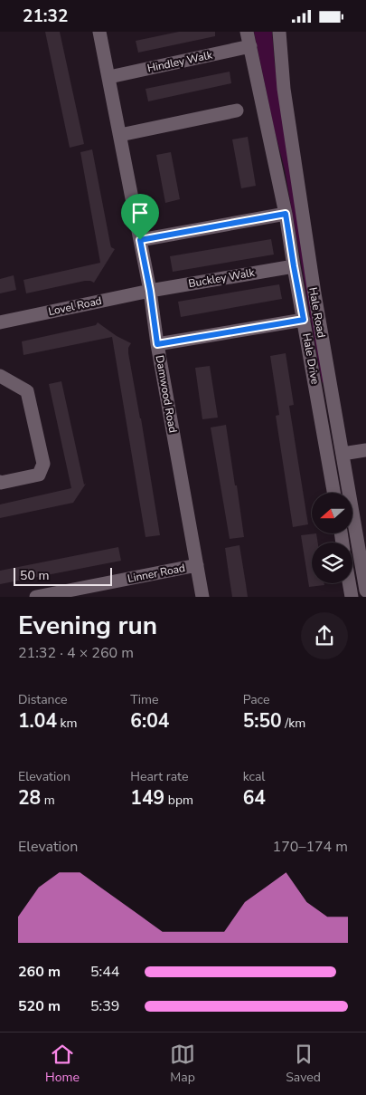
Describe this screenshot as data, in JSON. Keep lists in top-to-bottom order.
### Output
{
  "streets": {
    "street": [
      "Hindley Walk",
      "Buckley Walk",
      "Lovel Road",
      "Hale Road",
      "Hale Drive",
      "Damwood Road",
      "Linner Road"
    ]
  },
  "crossings": [
    ["Hindley Walk", "Hale Drive"],
    ["Hindley Walk", "Damwood Road"],
    ["Buckley Walk", "Lovel Road"],
    ["Buckley Walk", "Hale Drive"],
    ["Buckley Walk", "Damwood Road"],
    ["Lovel Road", "Damwood Road"],
    ["Damwood Road", "Linner Road"]
  ],
  "scale_bar": "50 m",
  "north": "left",
  "page": {
    "status": "21:32",
    "scale": "50 m",
    "heading": ["Evening run", "21:32 · 4 × 260 m"],
    "stats": [
      ["Distance", "1.04 km"],
      ["Time", "6:04"],
      ["Pace", "5:50 /km"],
      ["Elevation", "28 m"],
      ["Heart rate", "149 bpm"],
      ["kcal", "64"]
    ],
    "chart": ["Elevation", "170–174 m"],
    "list": [
      {
        "name": "260 m",
        "note": "5:44"
      },
      {
        "name": "520 m",
        "note": "5:39"
      }
    ],
    "tabs": ["Home", "Map", "Saved"]
  }
}
